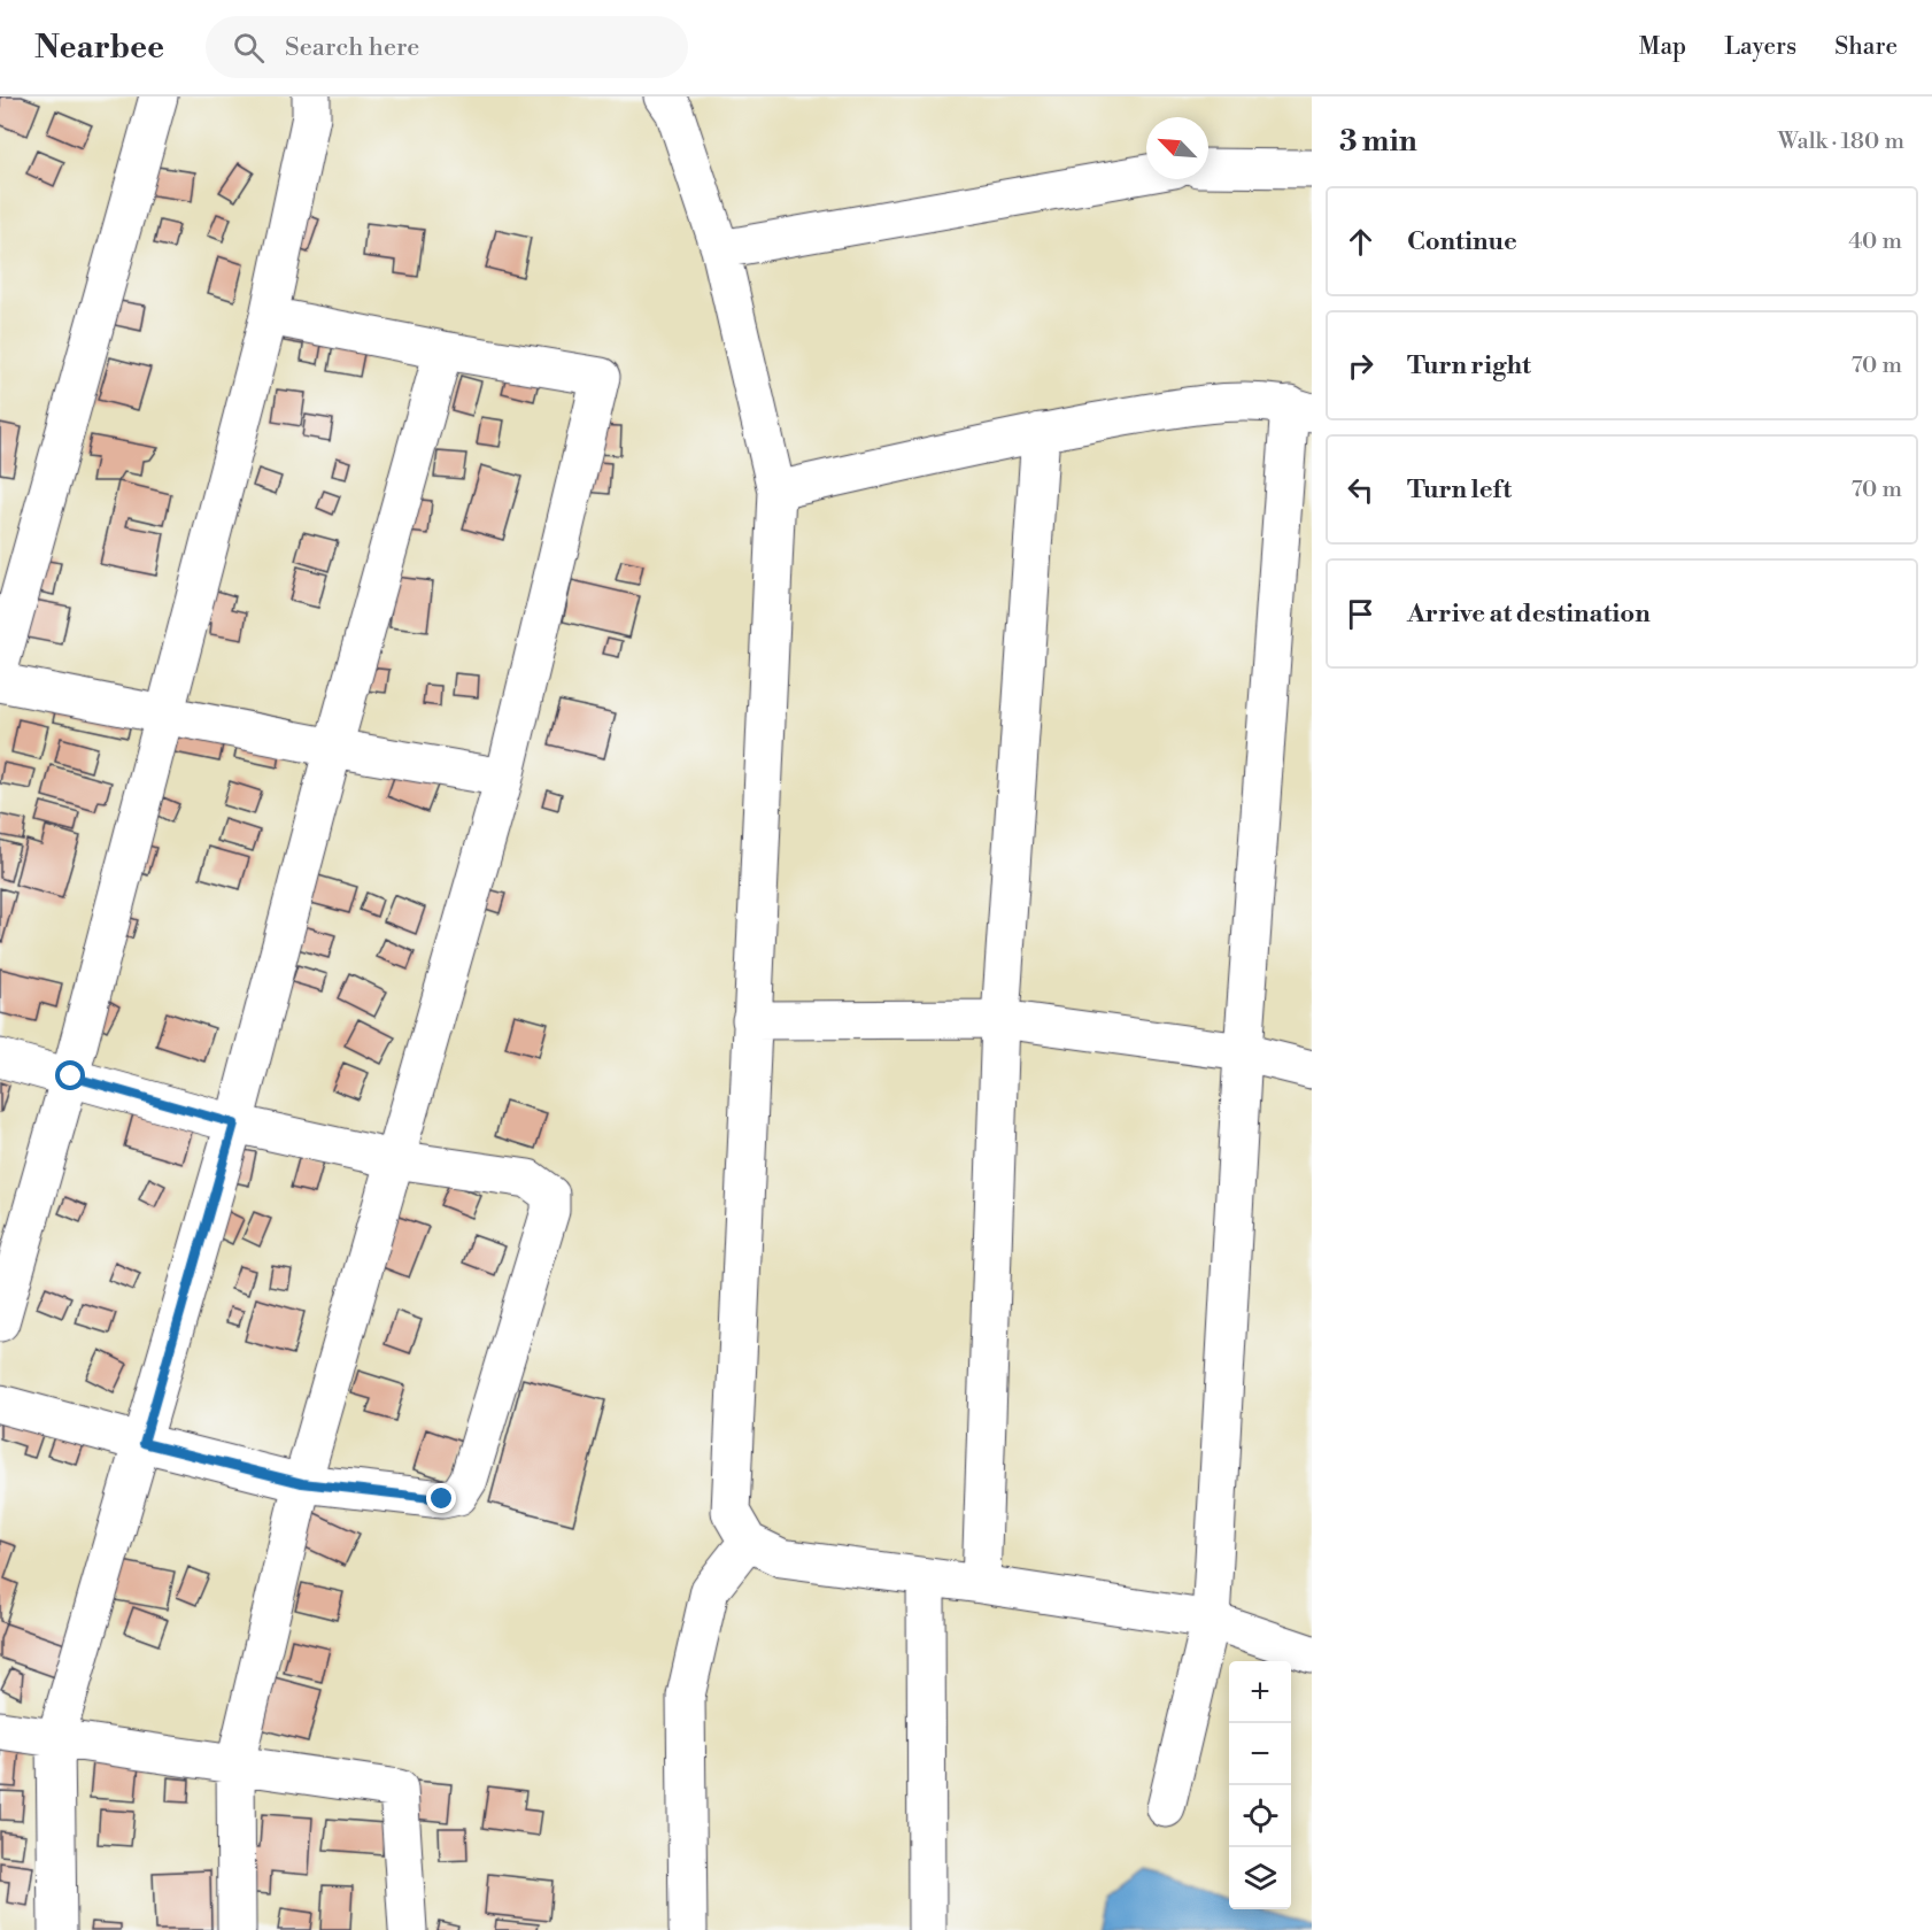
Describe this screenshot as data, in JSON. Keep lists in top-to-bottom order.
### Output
{
  "north": "top left",
  "page": {
    "header": "Nearbee",
    "search": "Search here",
    "nav": ["Map", "Layers", "Share"],
    "heading": ["3 min", "Walk · 180 m"],
    "list": [
      ["Continue", "40 m"],
      ["Turn right", "70 m"],
      ["Turn left", "70 m"],
      "Arrive at destination"
    ],
    "map_buttons": ["+", "−"]
  }
}
